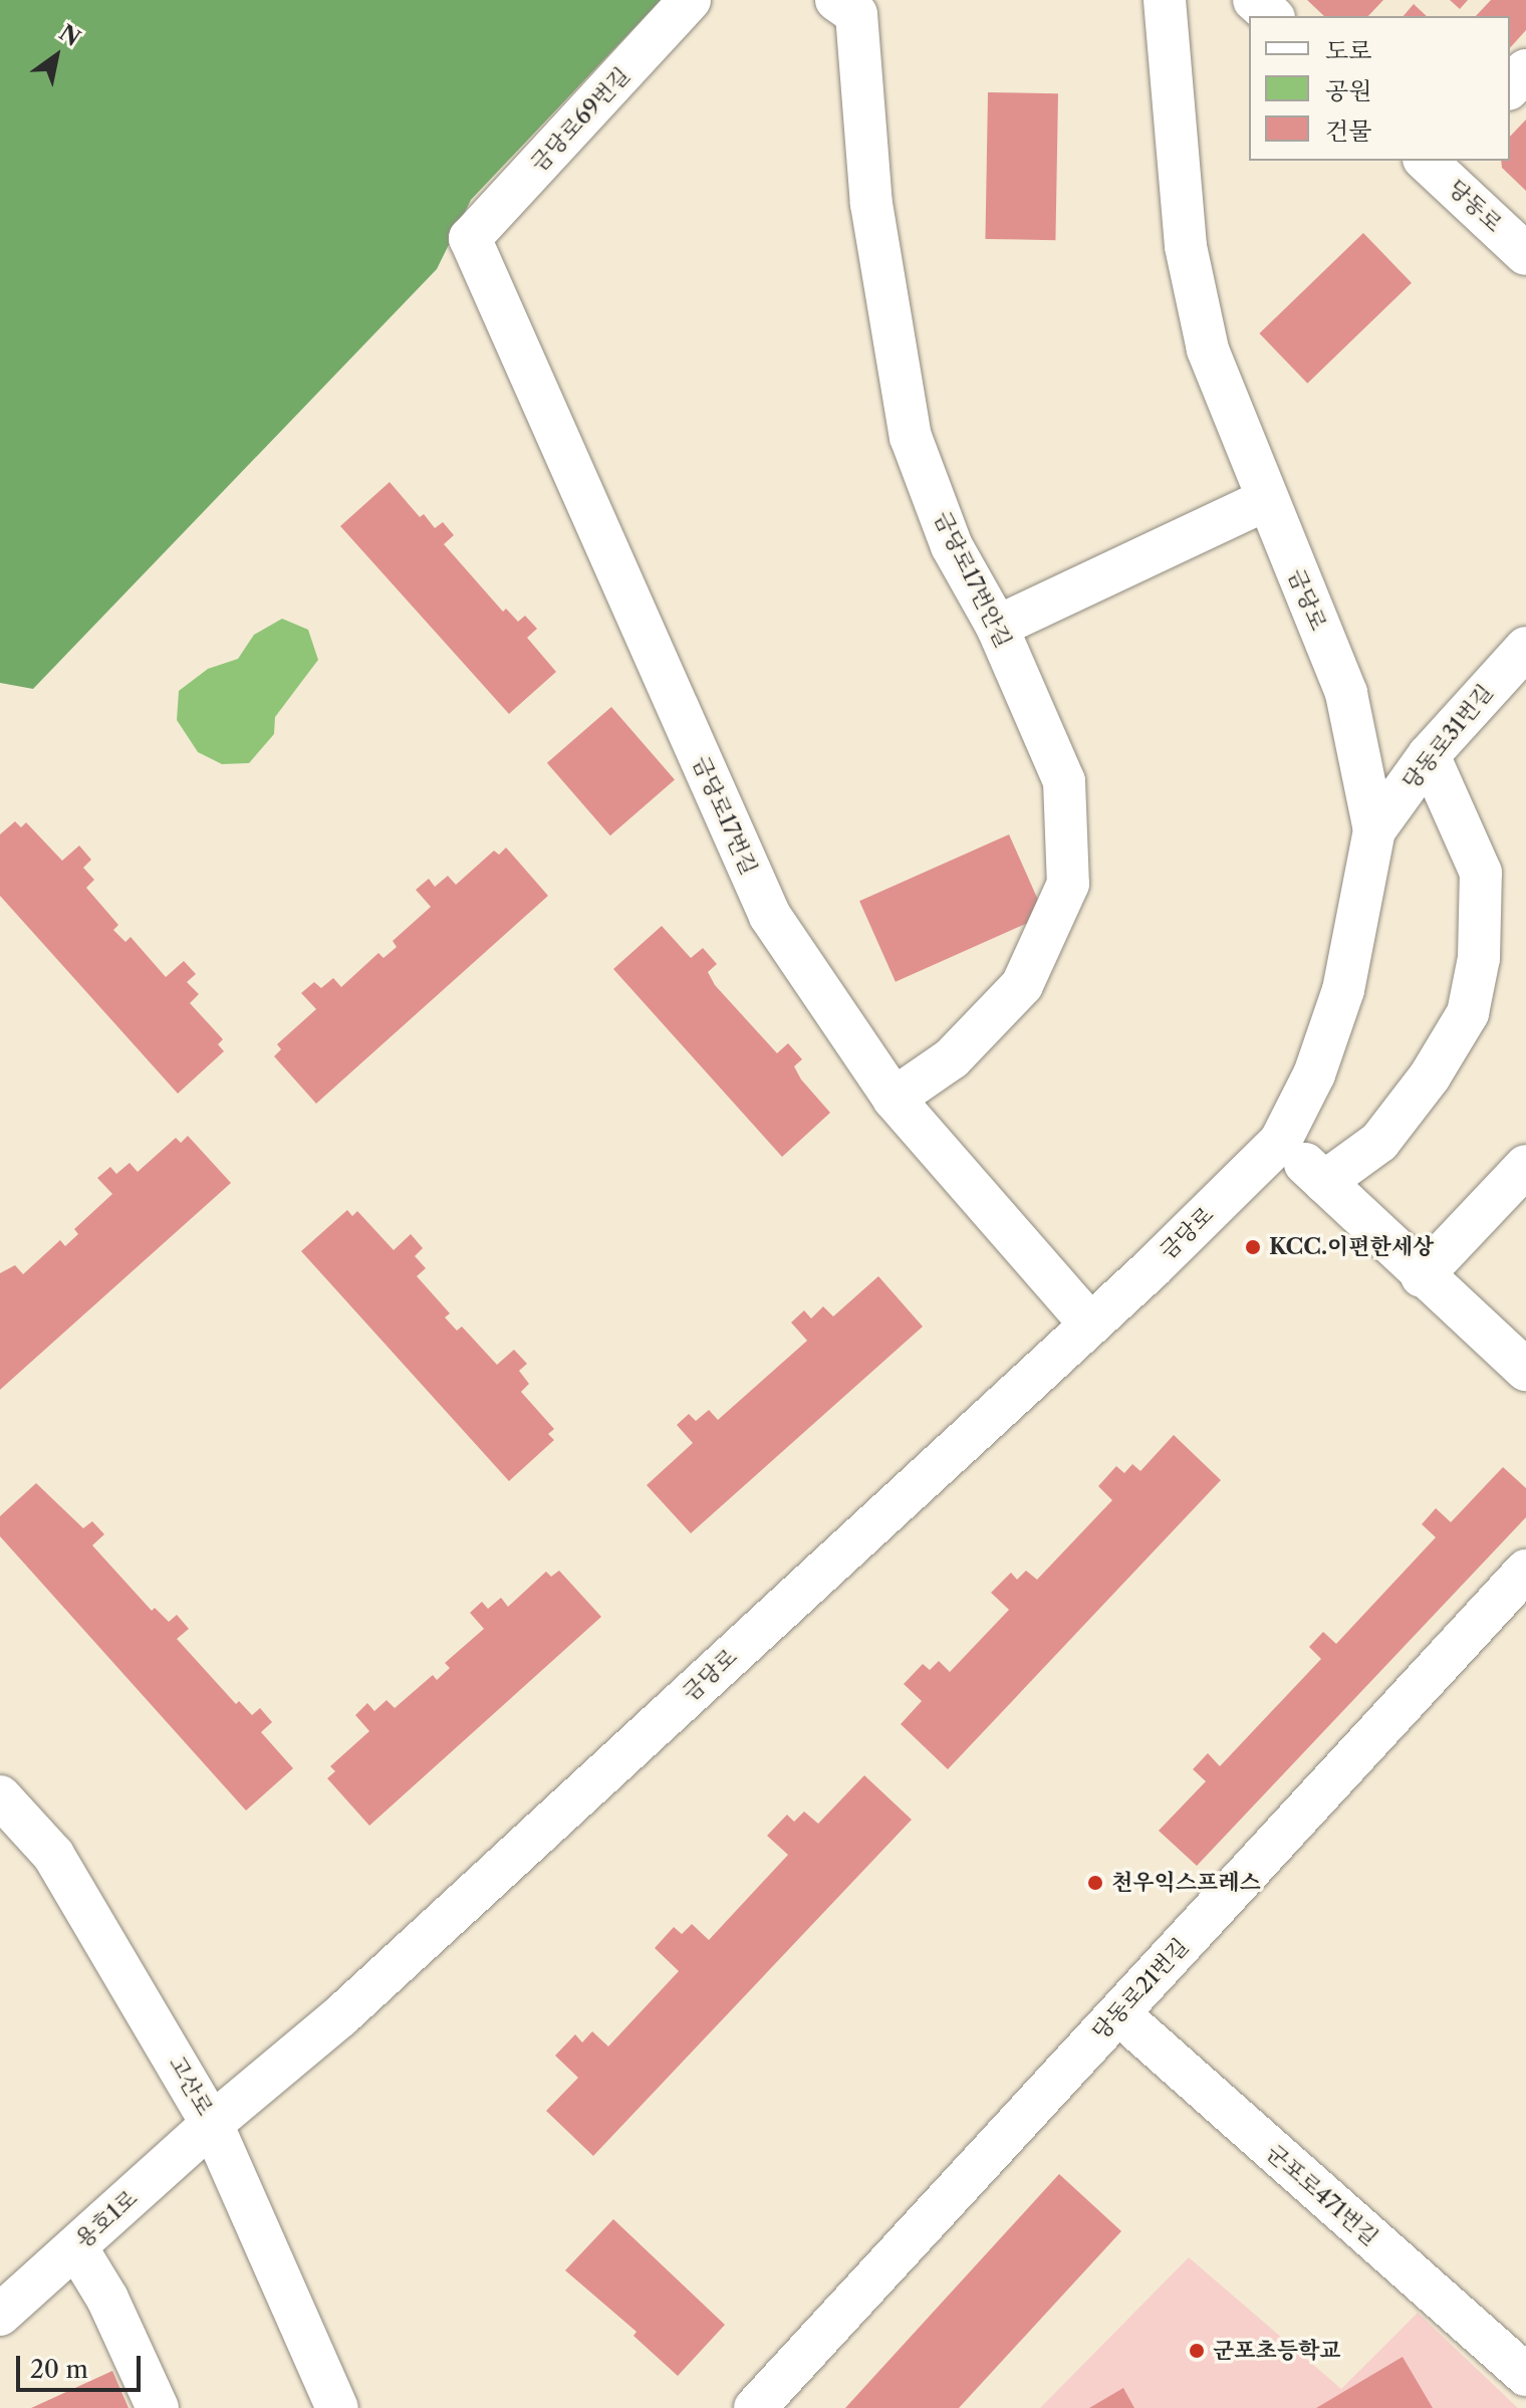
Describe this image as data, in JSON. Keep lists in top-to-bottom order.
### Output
{
  "streets": {
    "street": [
      "금당로69번길",
      "당동로",
      "금당로17번안길",
      "금당로",
      "당동로31번길",
      "금당로17번길",
      "당동로21번길",
      "고산로",
      "군포로471번길",
      "용호1로"
    ]
  },
  "crossings": [
    ["금당로69번길", "금당로17번길"],
    ["금당로17번안길", "금당로17번길"],
    ["금당로", "당동로31번길"],
    ["금당로", "금당로17번길"],
    ["금당로", "고산로"],
    ["금당로", "용호1로"],
    ["당동로21번길", "군포로471번길"],
    ["고산로", "용호1로"]
  ],
  "places": ["KCC.이편한세상", "천우익스프레스", "군포초등학교"],
  "legend": ["도로", "공원", "건물"],
  "scale_bar": "20 m",
  "north": "top right"
}
